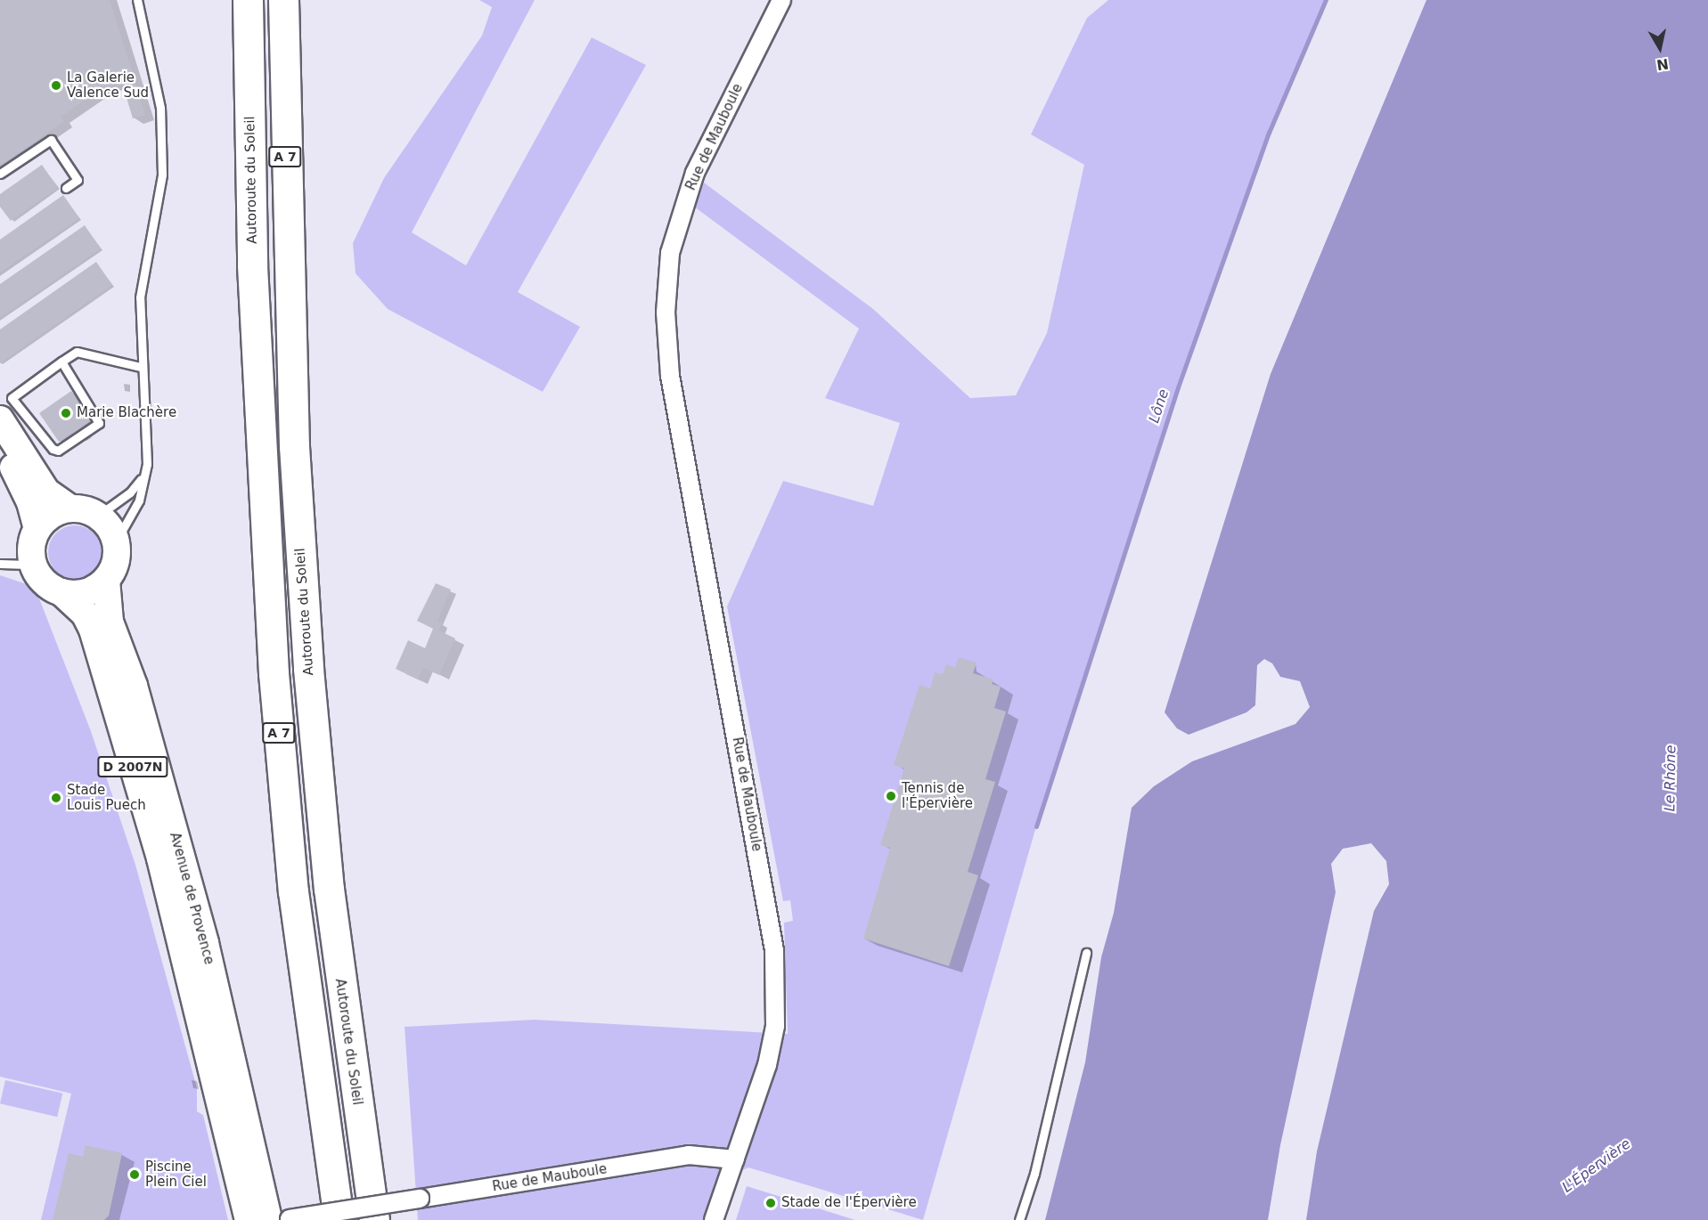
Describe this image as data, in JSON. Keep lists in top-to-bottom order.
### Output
{
  "streets": {
    "highway": ["A 7", "Autoroute du Soleil"],
    "main road": ["D 2007N", "Avenue de Provence"],
    "street": ["Rue de Mauboule"]
  },
  "water": ["Lône", "Le Rhône", "L'Épervière"],
  "places": [
    "La Galerie Valence Sud",
    "Marie Blachère",
    "Tennis de l'Épervière",
    "Stade Louis Puech",
    "Piscine Plein Ciel",
    "Stade de l'Épervière"
  ],
  "north": "bottom"
}
